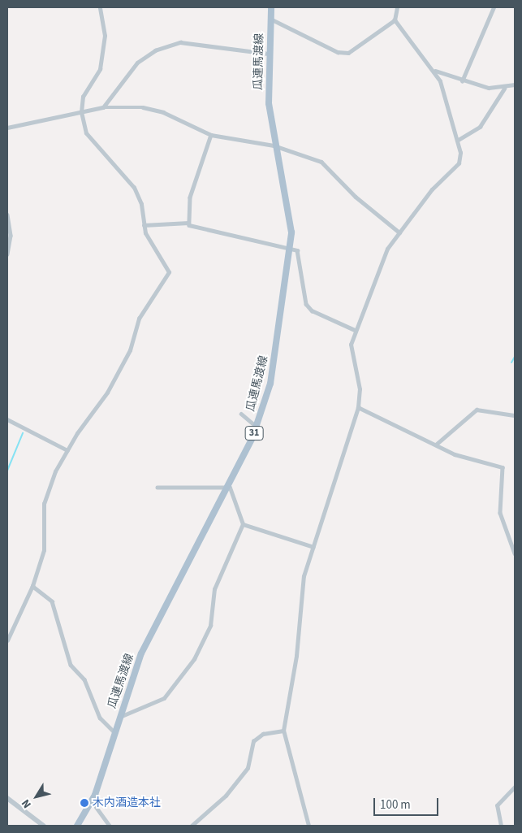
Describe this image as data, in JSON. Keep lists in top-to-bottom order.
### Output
{
  "streets": {
    "main road": ["瓜連馬渡線", "31"]
  },
  "places": ["木内酒造本社"],
  "scale_bar": "100 m",
  "north": "bottom left"
}
